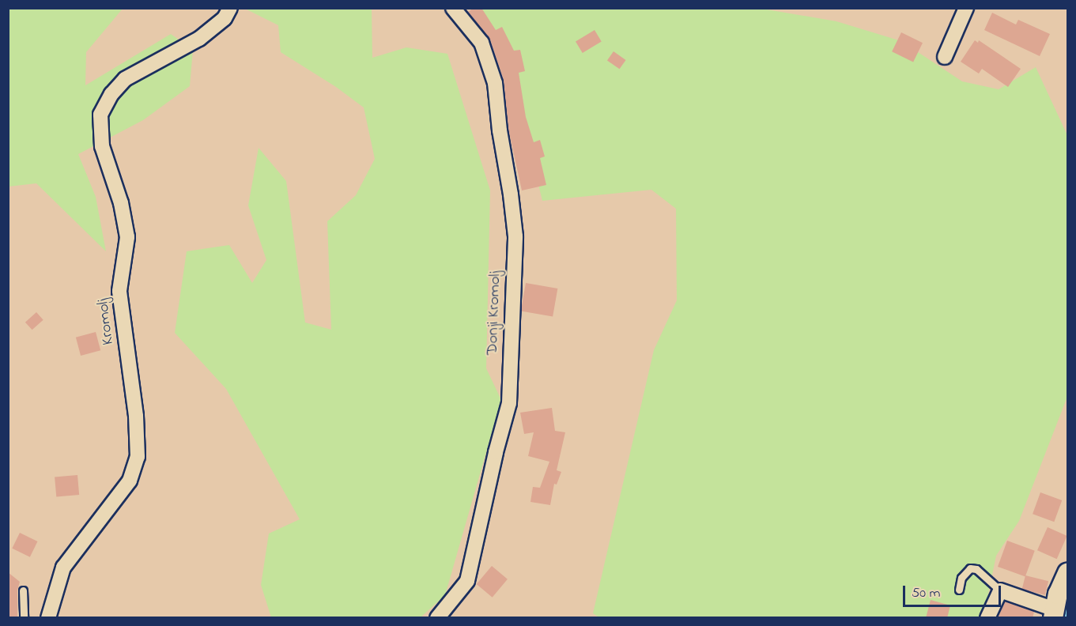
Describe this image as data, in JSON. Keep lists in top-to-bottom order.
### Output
{
  "streets": {
    "street": ["Donji Kromolj", "Kromolj"]
  },
  "scale_bar": "50 m"
}
